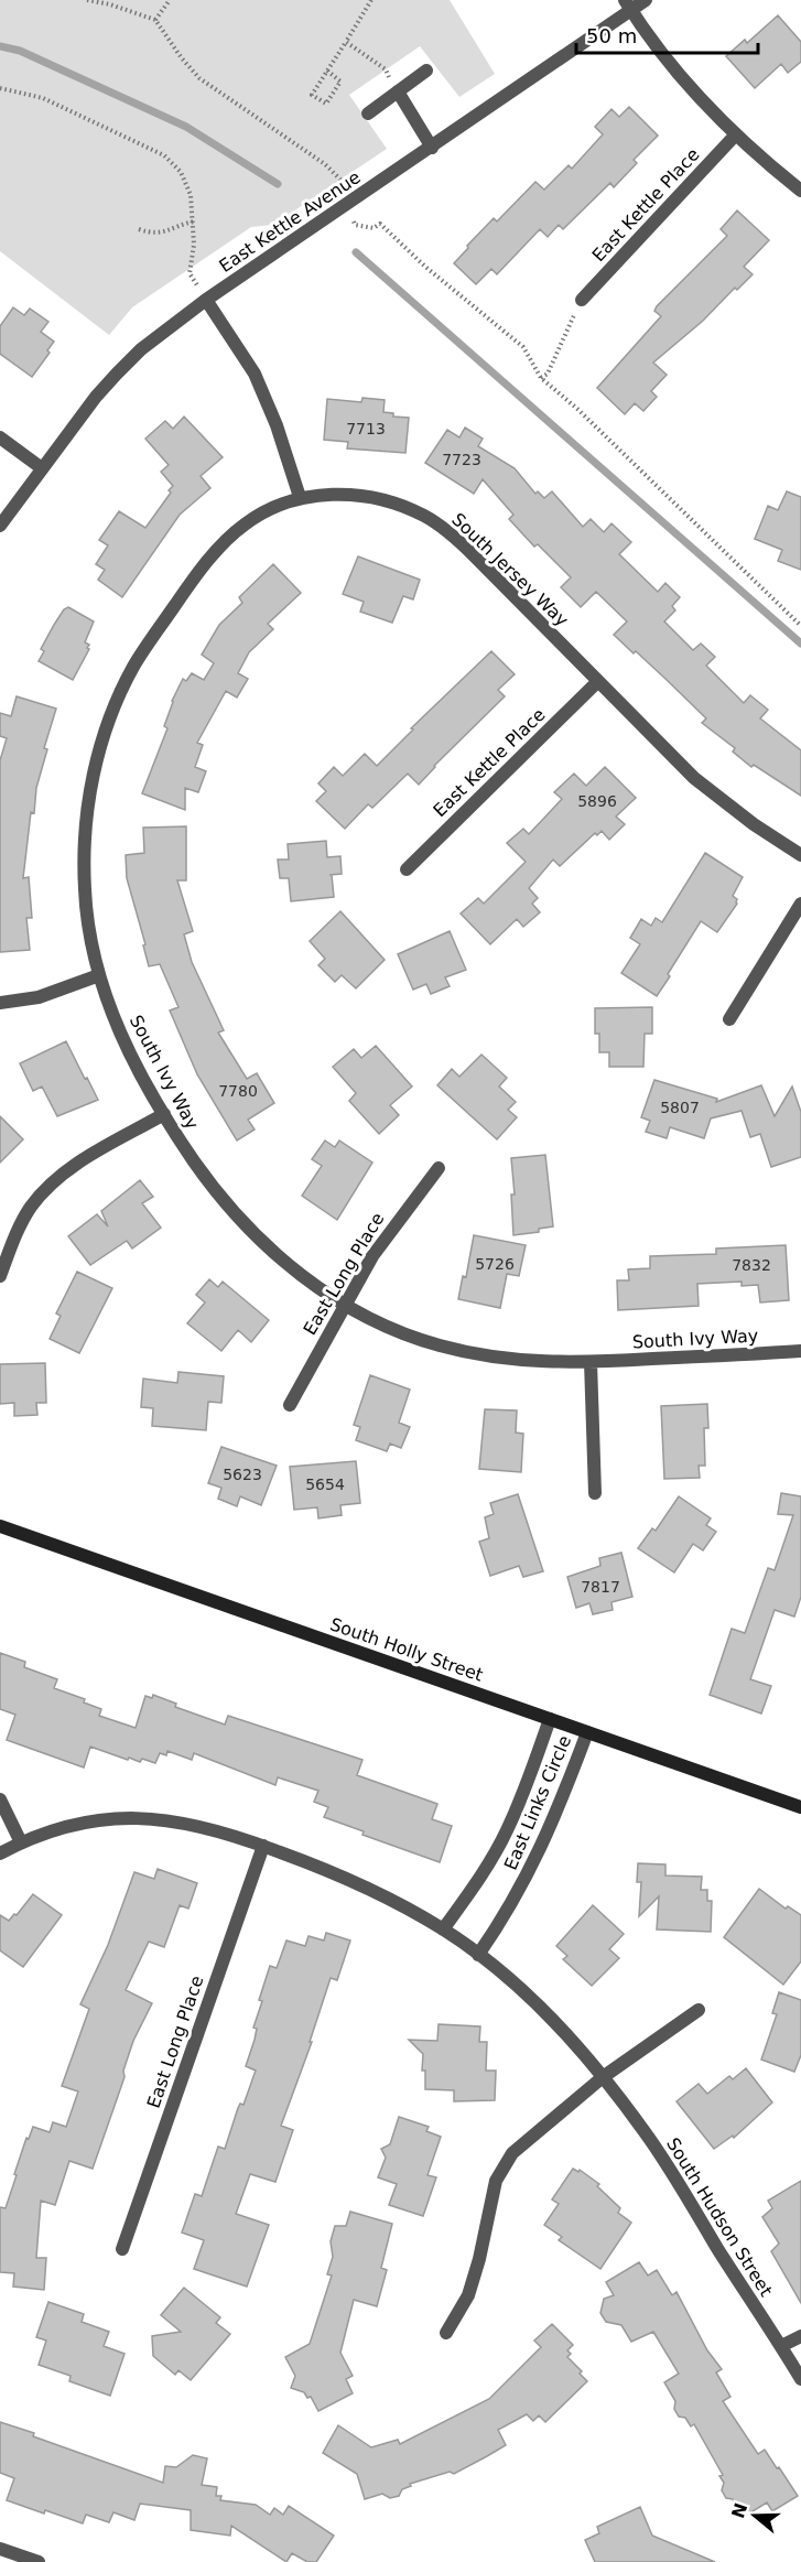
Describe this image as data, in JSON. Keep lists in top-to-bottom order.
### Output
{
  "streets": {
    "main road": ["South Holly Street"],
    "street": [
      "East Kettle Place",
      "East Kettle Avenue",
      "South Jersey Way",
      "South Ivy Way",
      "East Long Place",
      "East Links Circle",
      "South Hudson Street"
    ]
  },
  "crossings": [
    ["East Kettle Place", "South Jersey Way"],
    ["South Jersey Way", "South Ivy Way"],
    ["South Ivy Way", "East Long Place"],
    ["East Long Place", "South Hudson Street"],
    ["South Holly Street", "East Links Circle"],
    ["East Links Circle", "South Hudson Street"]
  ],
  "house_numbers": [
    "7713",
    "7723",
    "5896",
    "7780",
    "5807",
    "5726",
    "7832",
    "5623",
    "5654",
    "7817"
  ],
  "scale_bar": "50 m",
  "north": "left"
}
